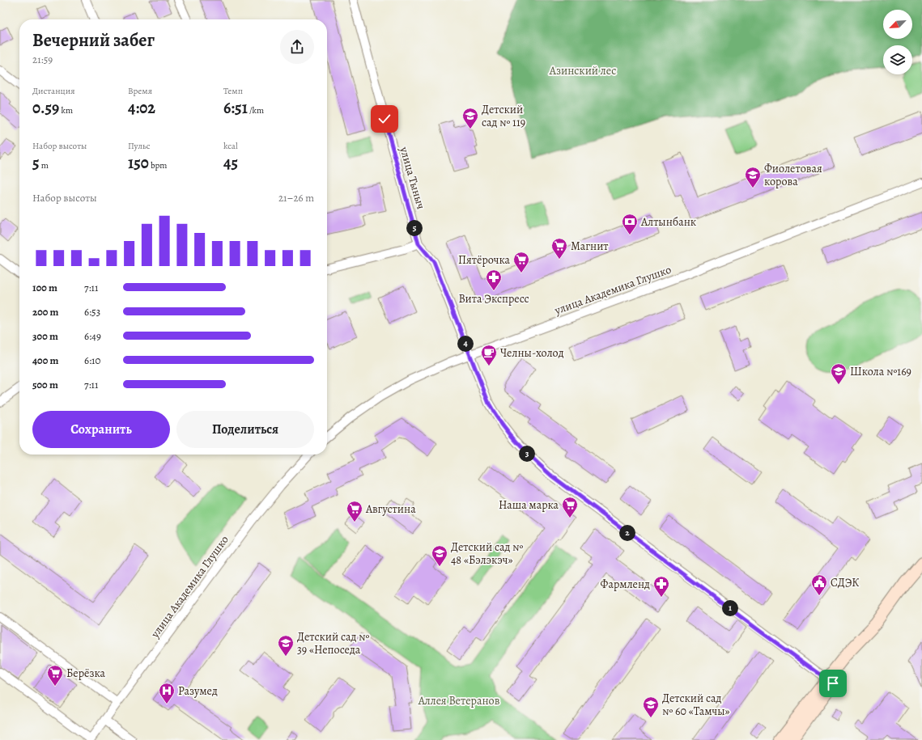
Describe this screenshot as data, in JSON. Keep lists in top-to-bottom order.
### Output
{
  "streets": {
    "street": ["улица Тыныч", "улица Академика Глушко"]
  },
  "crossings": [
    ["улица Тыныч", "улица Академика Глушко"]
  ],
  "parks": ["Азинский лес", "Аллея Ветеранов"],
  "places": {
    "school or university": [
      "Детский сад № 119",
      "Фиолетовая корова",
      "Школа №169",
      "Детский сад № 48 «Бэлэкэч»",
      "Детский сад № 39 «Непоседа",
      "Детский сад № 60 «Тамчы»"
    ],
    "bank": ["Алтынбанк"],
    "supermarket": [
      "Магнит",
      "Пятёрочка",
      "Наша марка",
      "Августина",
      "Берёзка"
    ],
    "pharmacy": ["Вита Экспресс", "Фармленд"],
    "cafe": ["Челны-холод"],
    "public building": ["СДЭК"],
    "hospital": ["Разумед"]
  },
  "north": "bottom left",
  "page": {
    "heading": ["Вечерний забег", "21:59"],
    "stats": [
      ["Дистанция", "0.59 km"],
      ["Время", "4:02"],
      ["Темп", "6:51 /km"],
      ["Набор высоты", "5 m"],
      ["Пульс", "150 bpm"],
      ["kcal", "45"]
    ],
    "chart": ["Набор высоты", "21–26 m"],
    "pins": [
      "5",
      "4",
      "3",
      "2",
      "1"
    ],
    "list": [
      {
        "name": "100 m",
        "note": "7:11"
      },
      {
        "name": "200 m",
        "note": "6:53"
      },
      {
        "name": "300 m",
        "note": "6:49"
      },
      {
        "name": "400 m",
        "note": "6:10"
      },
      {
        "name": "500 m",
        "note": "7:11"
      }
    ],
    "buttons": ["Сохранить", "Поделиться"]
  }
}
